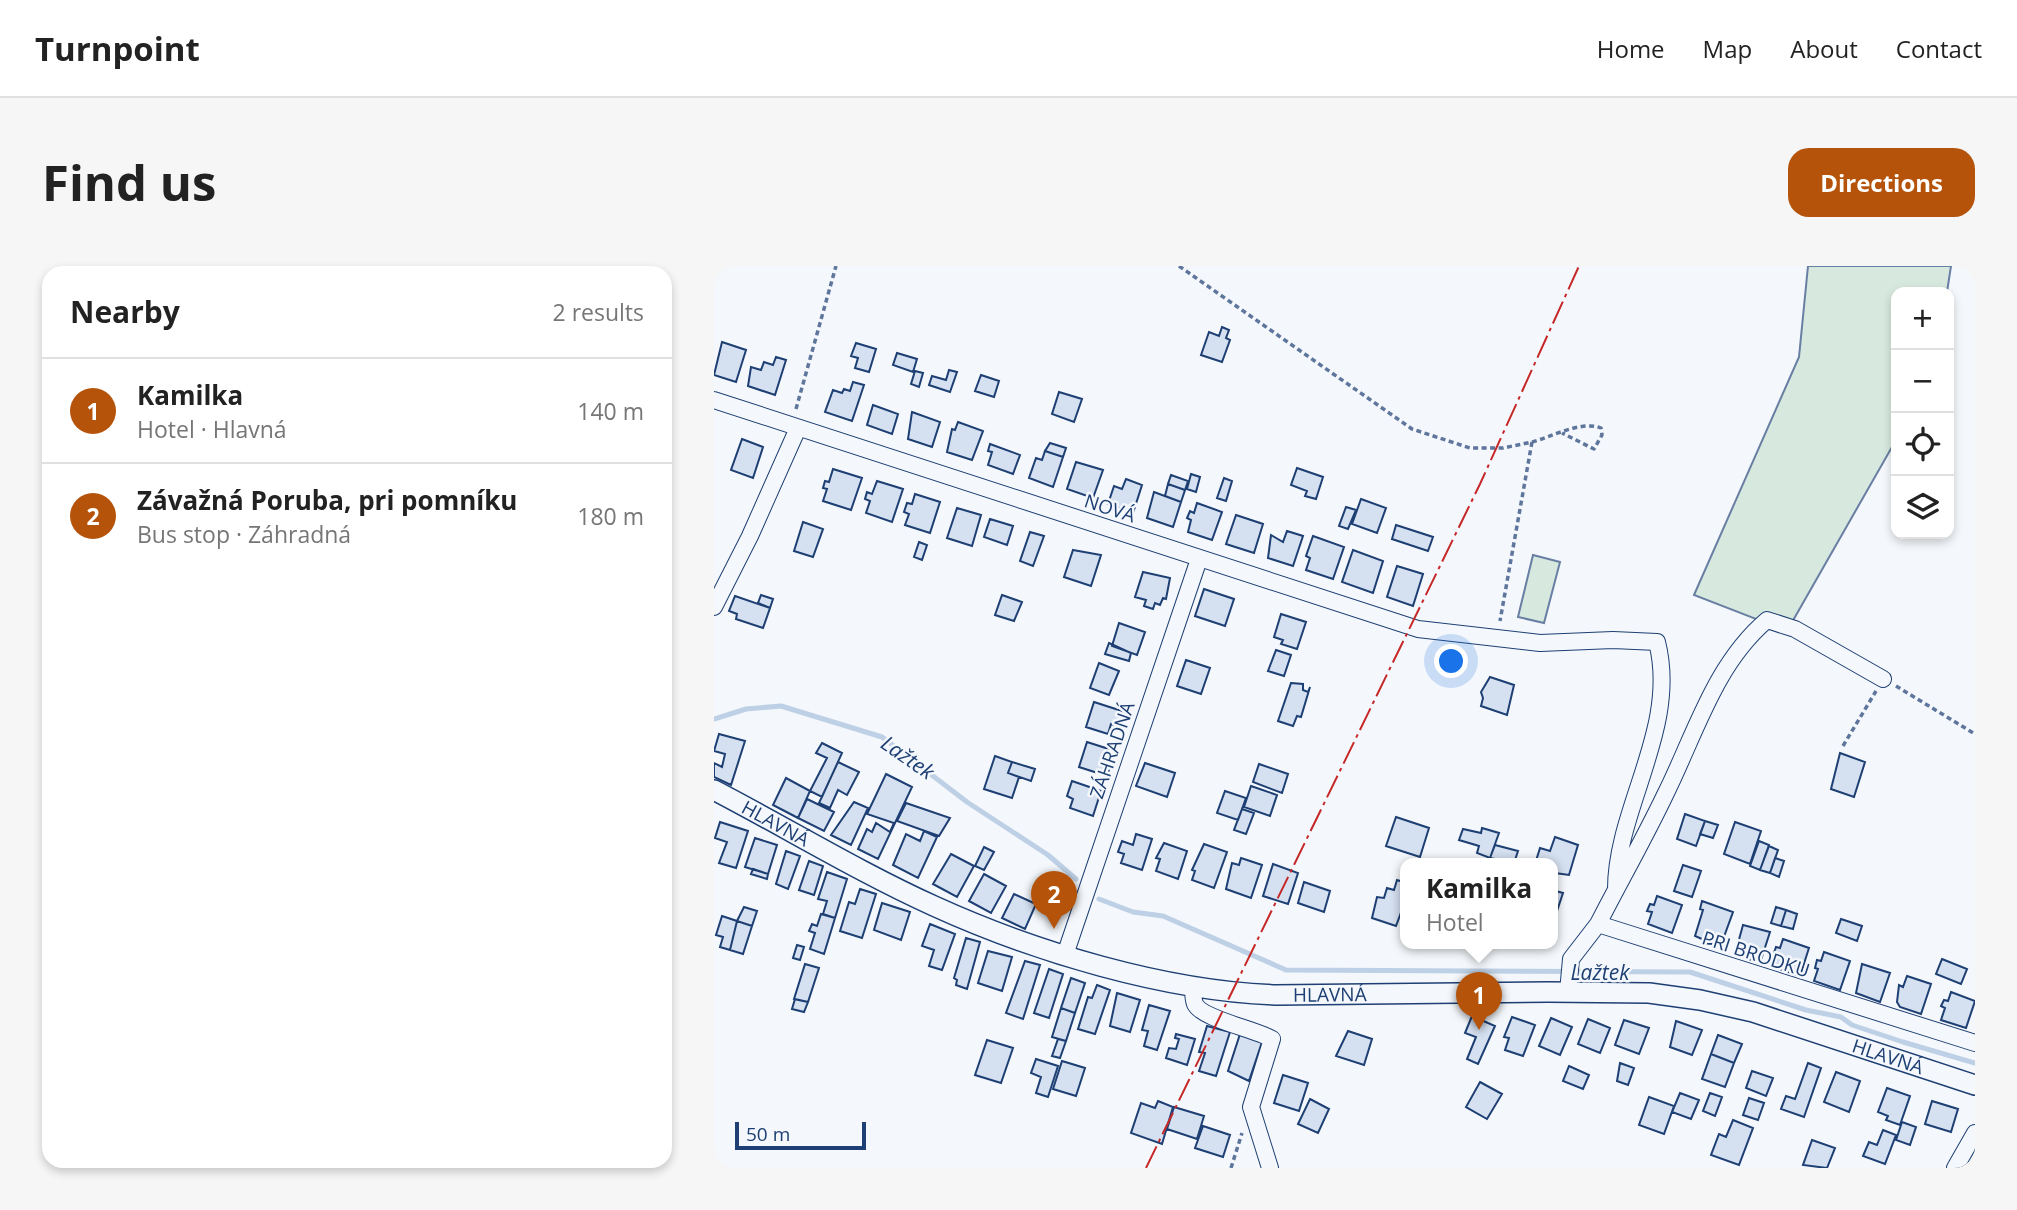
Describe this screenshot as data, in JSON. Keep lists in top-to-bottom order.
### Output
{
  "streets": {
    "street": [
      "NOVÁ",
      "ZÁHRADNÁ",
      "HLAVNÁ",
      "PRI BRODKU"
    ]
  },
  "crossings": [
    ["NOVÁ", "ZÁHRADNÁ"],
    ["ZÁHRADNÁ", "HLAVNÁ"]
  ],
  "water": ["Lažtek"],
  "scale_bar": "50 m",
  "page": {
    "header": "Turnpoint",
    "nav": [
      "Home",
      "Map",
      "About",
      "Contact"
    ],
    "buttons": "Directions",
    "title": "Find us",
    "heading": ["Nearby", "2 results"],
    "map_buttons": ["+", "−"],
    "list": [
      {
        "mark": "1",
        "name": "Kamilka",
        "note": "Hotel · Hlavná",
        "value": "140 m"
      },
      {
        "mark": "2",
        "name": "Závažná Poruba, pri pomníku",
        "note": "Bus stop · Záhradná",
        "value": "180 m"
      }
    ],
    "popup": ["Kamilka", "Hotel"],
    "pins": ["2", "1"],
    "scale": "50 m"
  }
}
